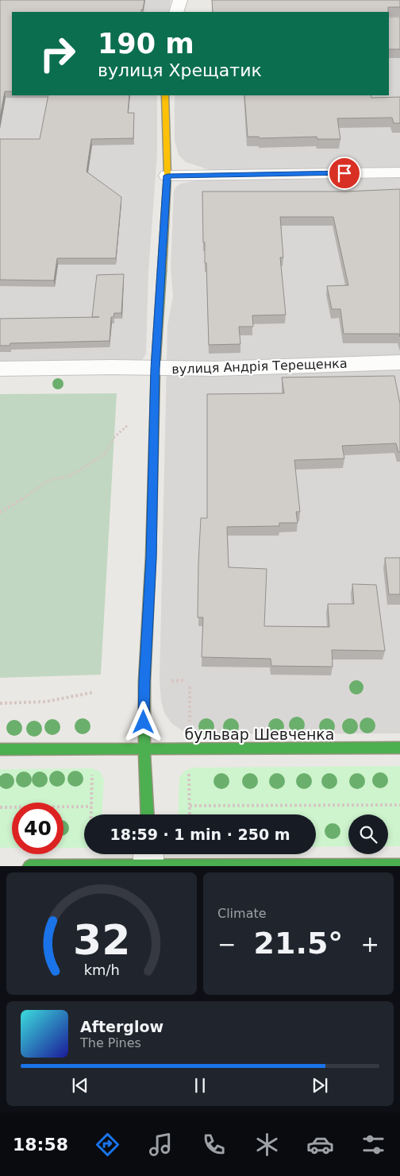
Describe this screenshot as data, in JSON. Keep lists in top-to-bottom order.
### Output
{
  "streets": {
    "street": ["вулиця Андрія Терещенка", "бульвар Шевченка"]
  },
  "page": {
    "turn": ["190 m", "вулиця Хрещатик"],
    "limit": "40",
    "trip": "18:59 · 1 min · 250 m",
    "tile": "Climate",
    "heat": ["−", "21.5°", "+"],
    "song": ["Afterglow", "The Pines"],
    "tabs": "18:58",
    "gauge": ["32", "km/h"]
  }
}
